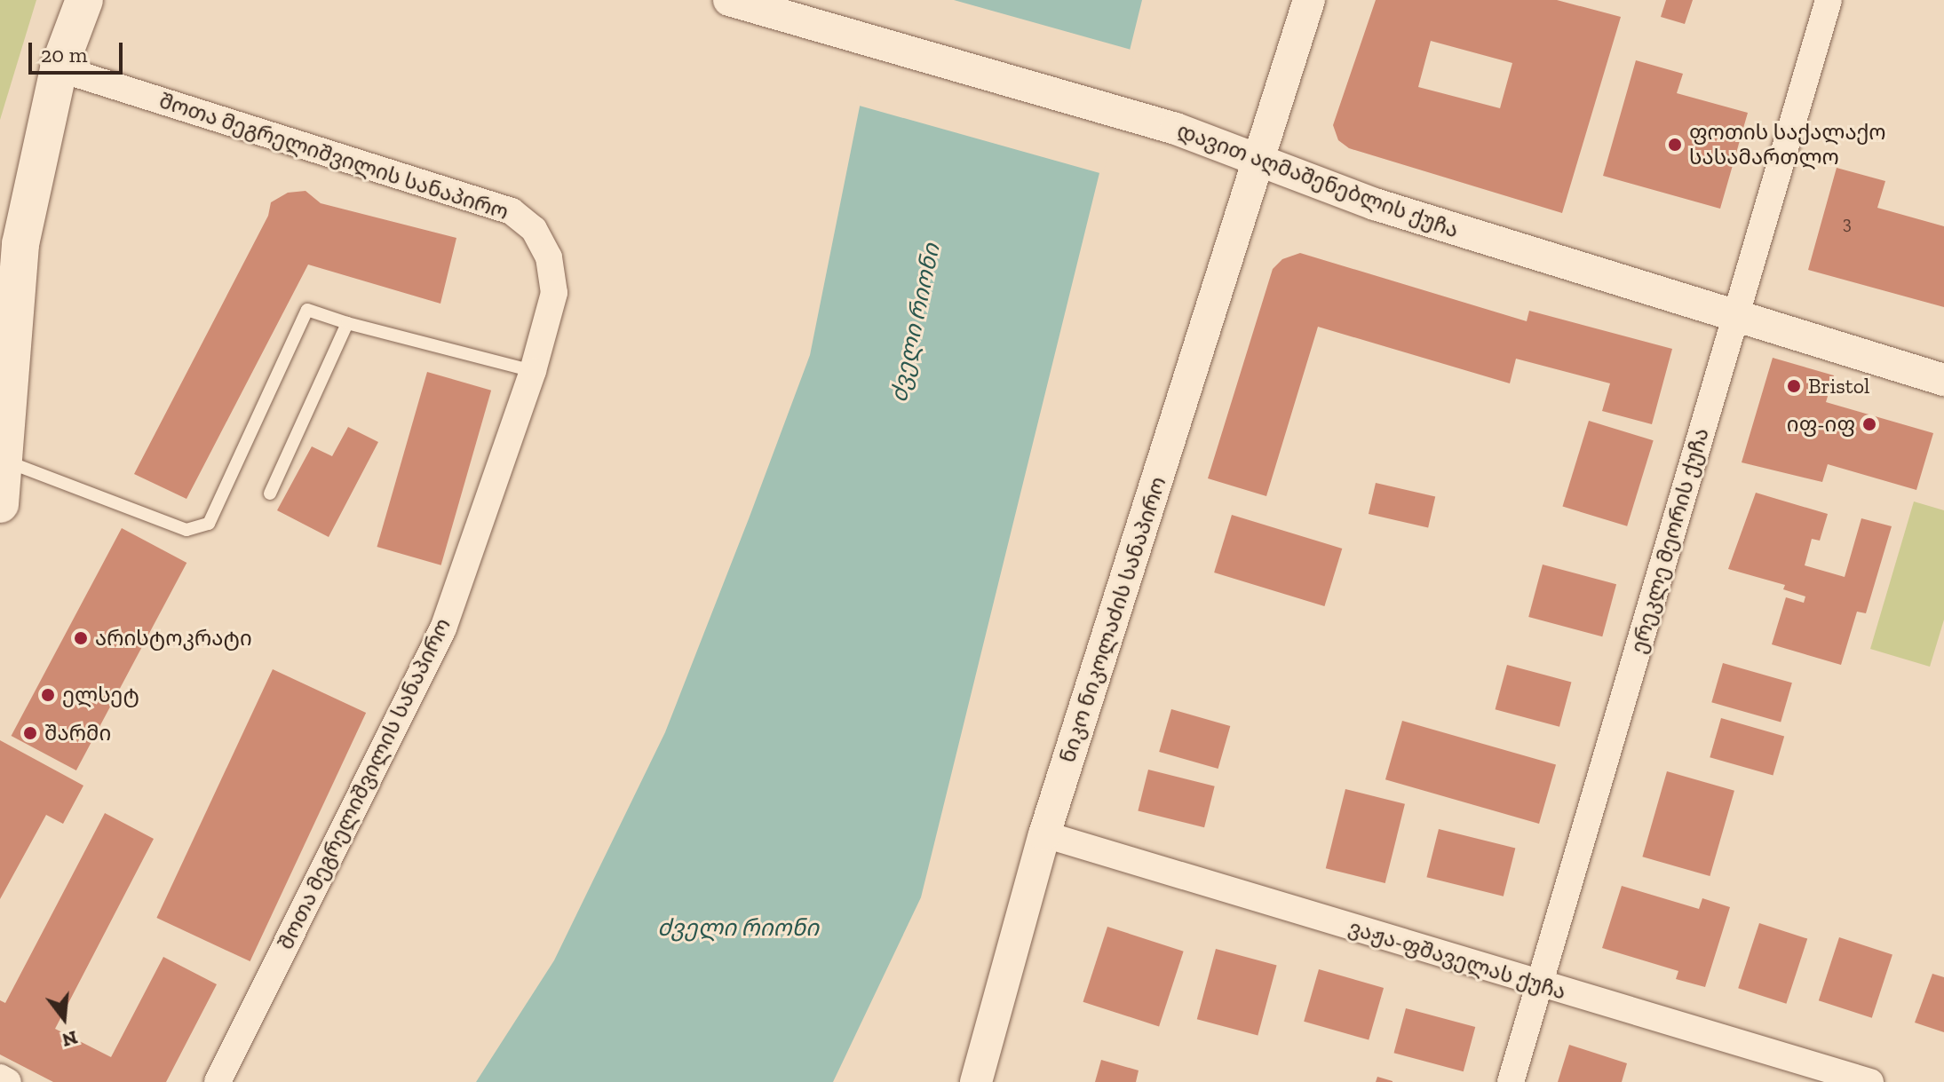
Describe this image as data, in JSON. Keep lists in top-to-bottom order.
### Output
{
  "streets": {
    "street": [
      "შოთა მეგრელიშვილის სანაპირო",
      "დავით აღმაშენებლის ქუჩა",
      "ერეკლე მეორის ქუჩა",
      "ნიკო ნიკოლაძის სანაპირო",
      "ვაჟა-ფშაველას ქუჩა"
    ]
  },
  "crossings": [
    ["დავით აღმაშენებლის ქუჩა", "ერეკლე მეორის ქუჩა"],
    ["დავით აღმაშენებლის ქუჩა", "ნიკო ნიკოლაძის სანაპირო"],
    ["ერეკლე მეორის ქუჩა", "ვაჟა-ფშაველას ქუჩა"],
    ["ნიკო ნიკოლაძის სანაპირო", "ვაჟა-ფშაველას ქუჩა"]
  ],
  "water": ["ძველი რიონი"],
  "places": [
    "ფოთის საქალაქო სასამართლო",
    "Bristol",
    "იფ-იფ",
    "არისტოკრატი",
    "ელსეტ",
    "შარმი"
  ],
  "house_numbers": ["3"],
  "scale_bar": "20 m",
  "north": "bottom"
}
